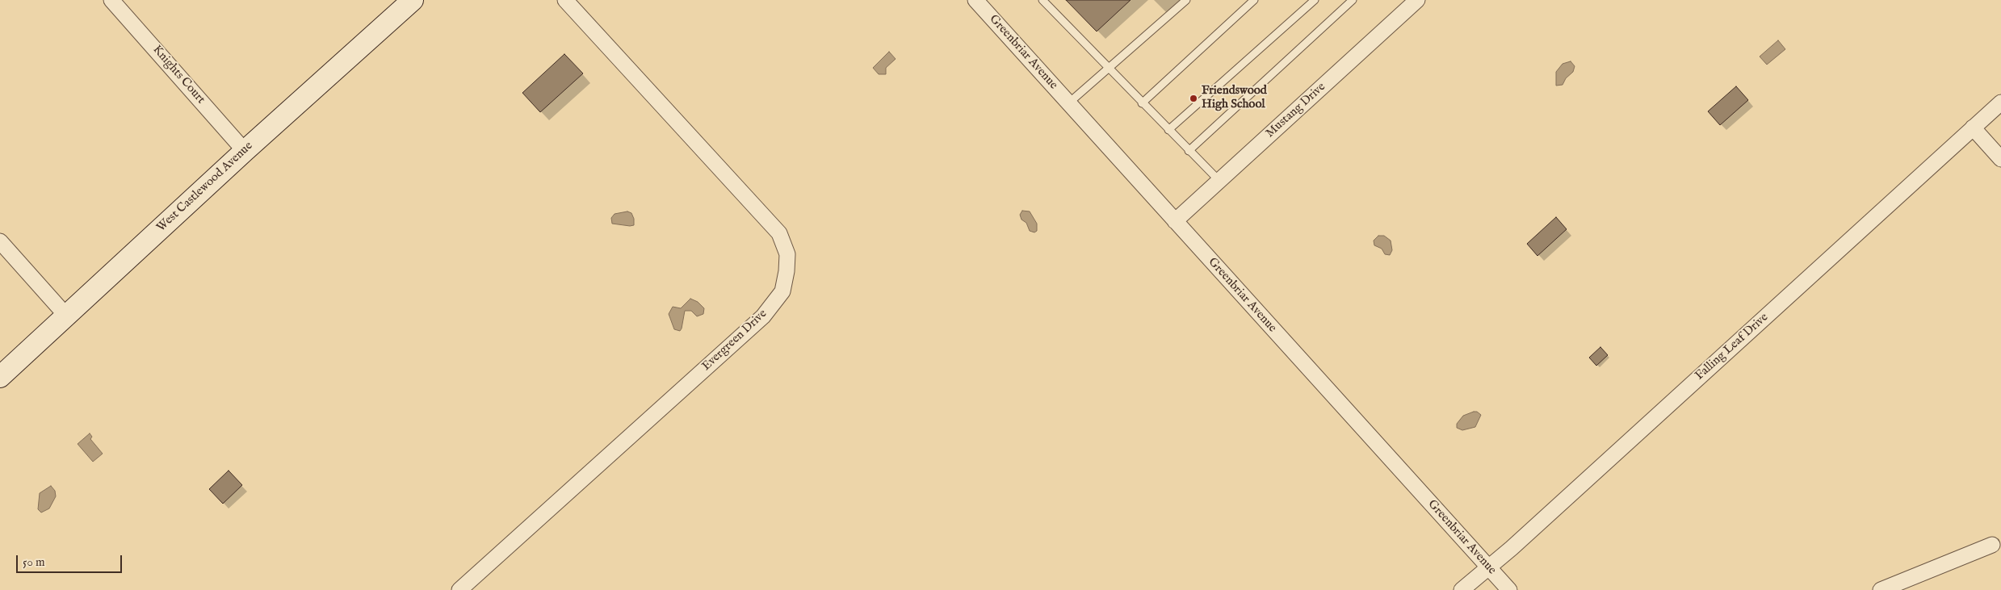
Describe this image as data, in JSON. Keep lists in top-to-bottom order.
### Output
{
  "streets": {
    "street": [
      "Greenbriar Avenue",
      "Knights Court",
      "Mustang Drive",
      "West Castlewood Avenue",
      "Evergreen Drive",
      "Falling Leaf Drive"
    ]
  },
  "crossings": [
    ["Greenbriar Avenue", "Mustang Drive"],
    ["Greenbriar Avenue", "Falling Leaf Drive"],
    ["Knights Court", "West Castlewood Avenue"]
  ],
  "places": ["Friendswood High School"],
  "scale_bar": "50 m"
}
